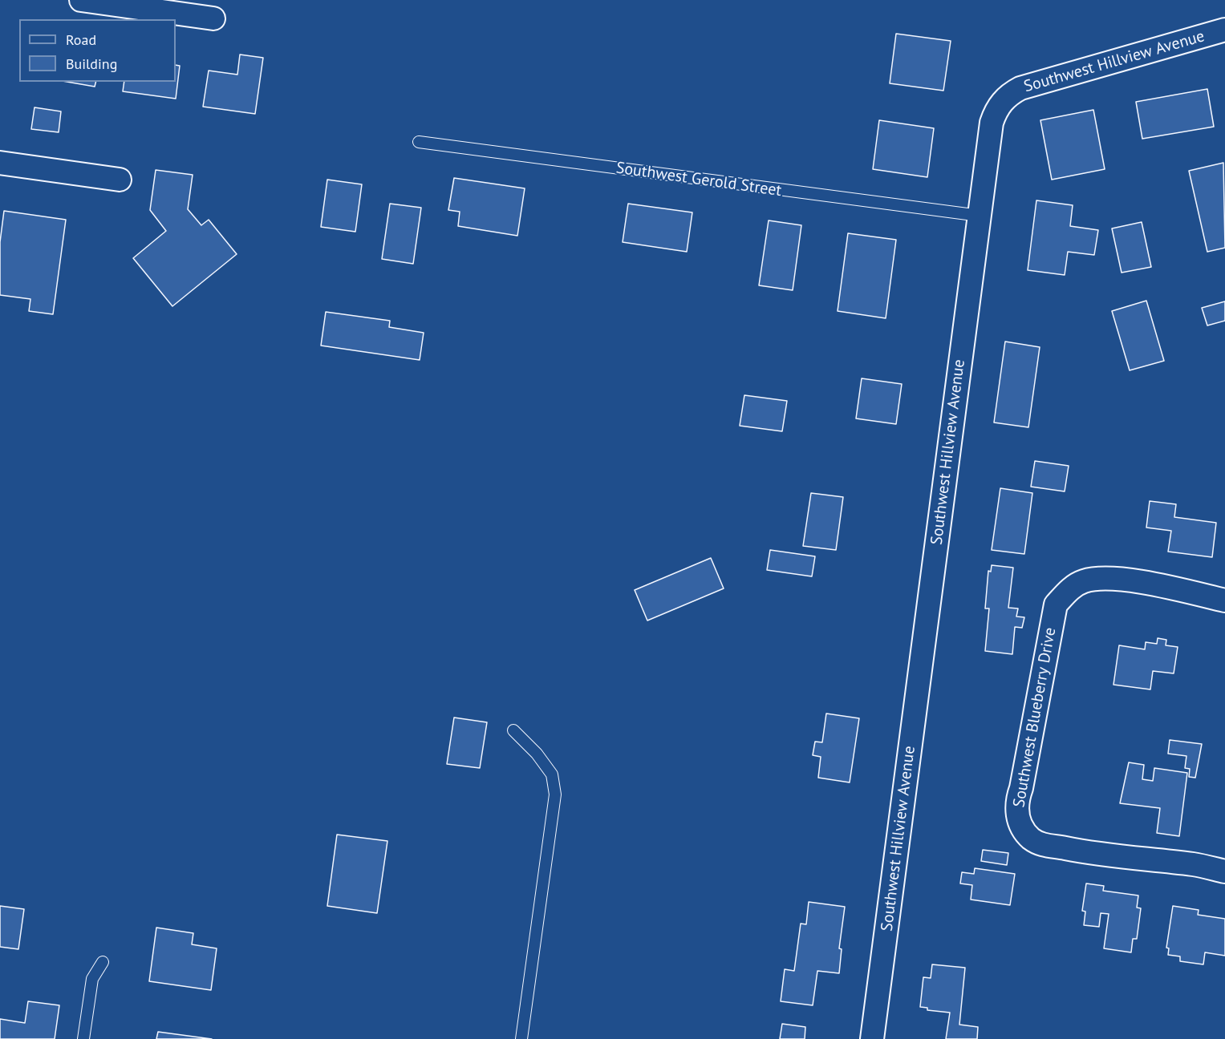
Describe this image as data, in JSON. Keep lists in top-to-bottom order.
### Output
{
  "streets": {
    "street": ["Southwest Hillview Avenue", "Southwest Blueberry Drive"],
    "lane": ["Southwest Gerold Street"]
  },
  "crossings": [
    ["Southwest Hillview Avenue", "Southwest Gerold Street"]
  ],
  "legend": ["Road", "Building"]
}
